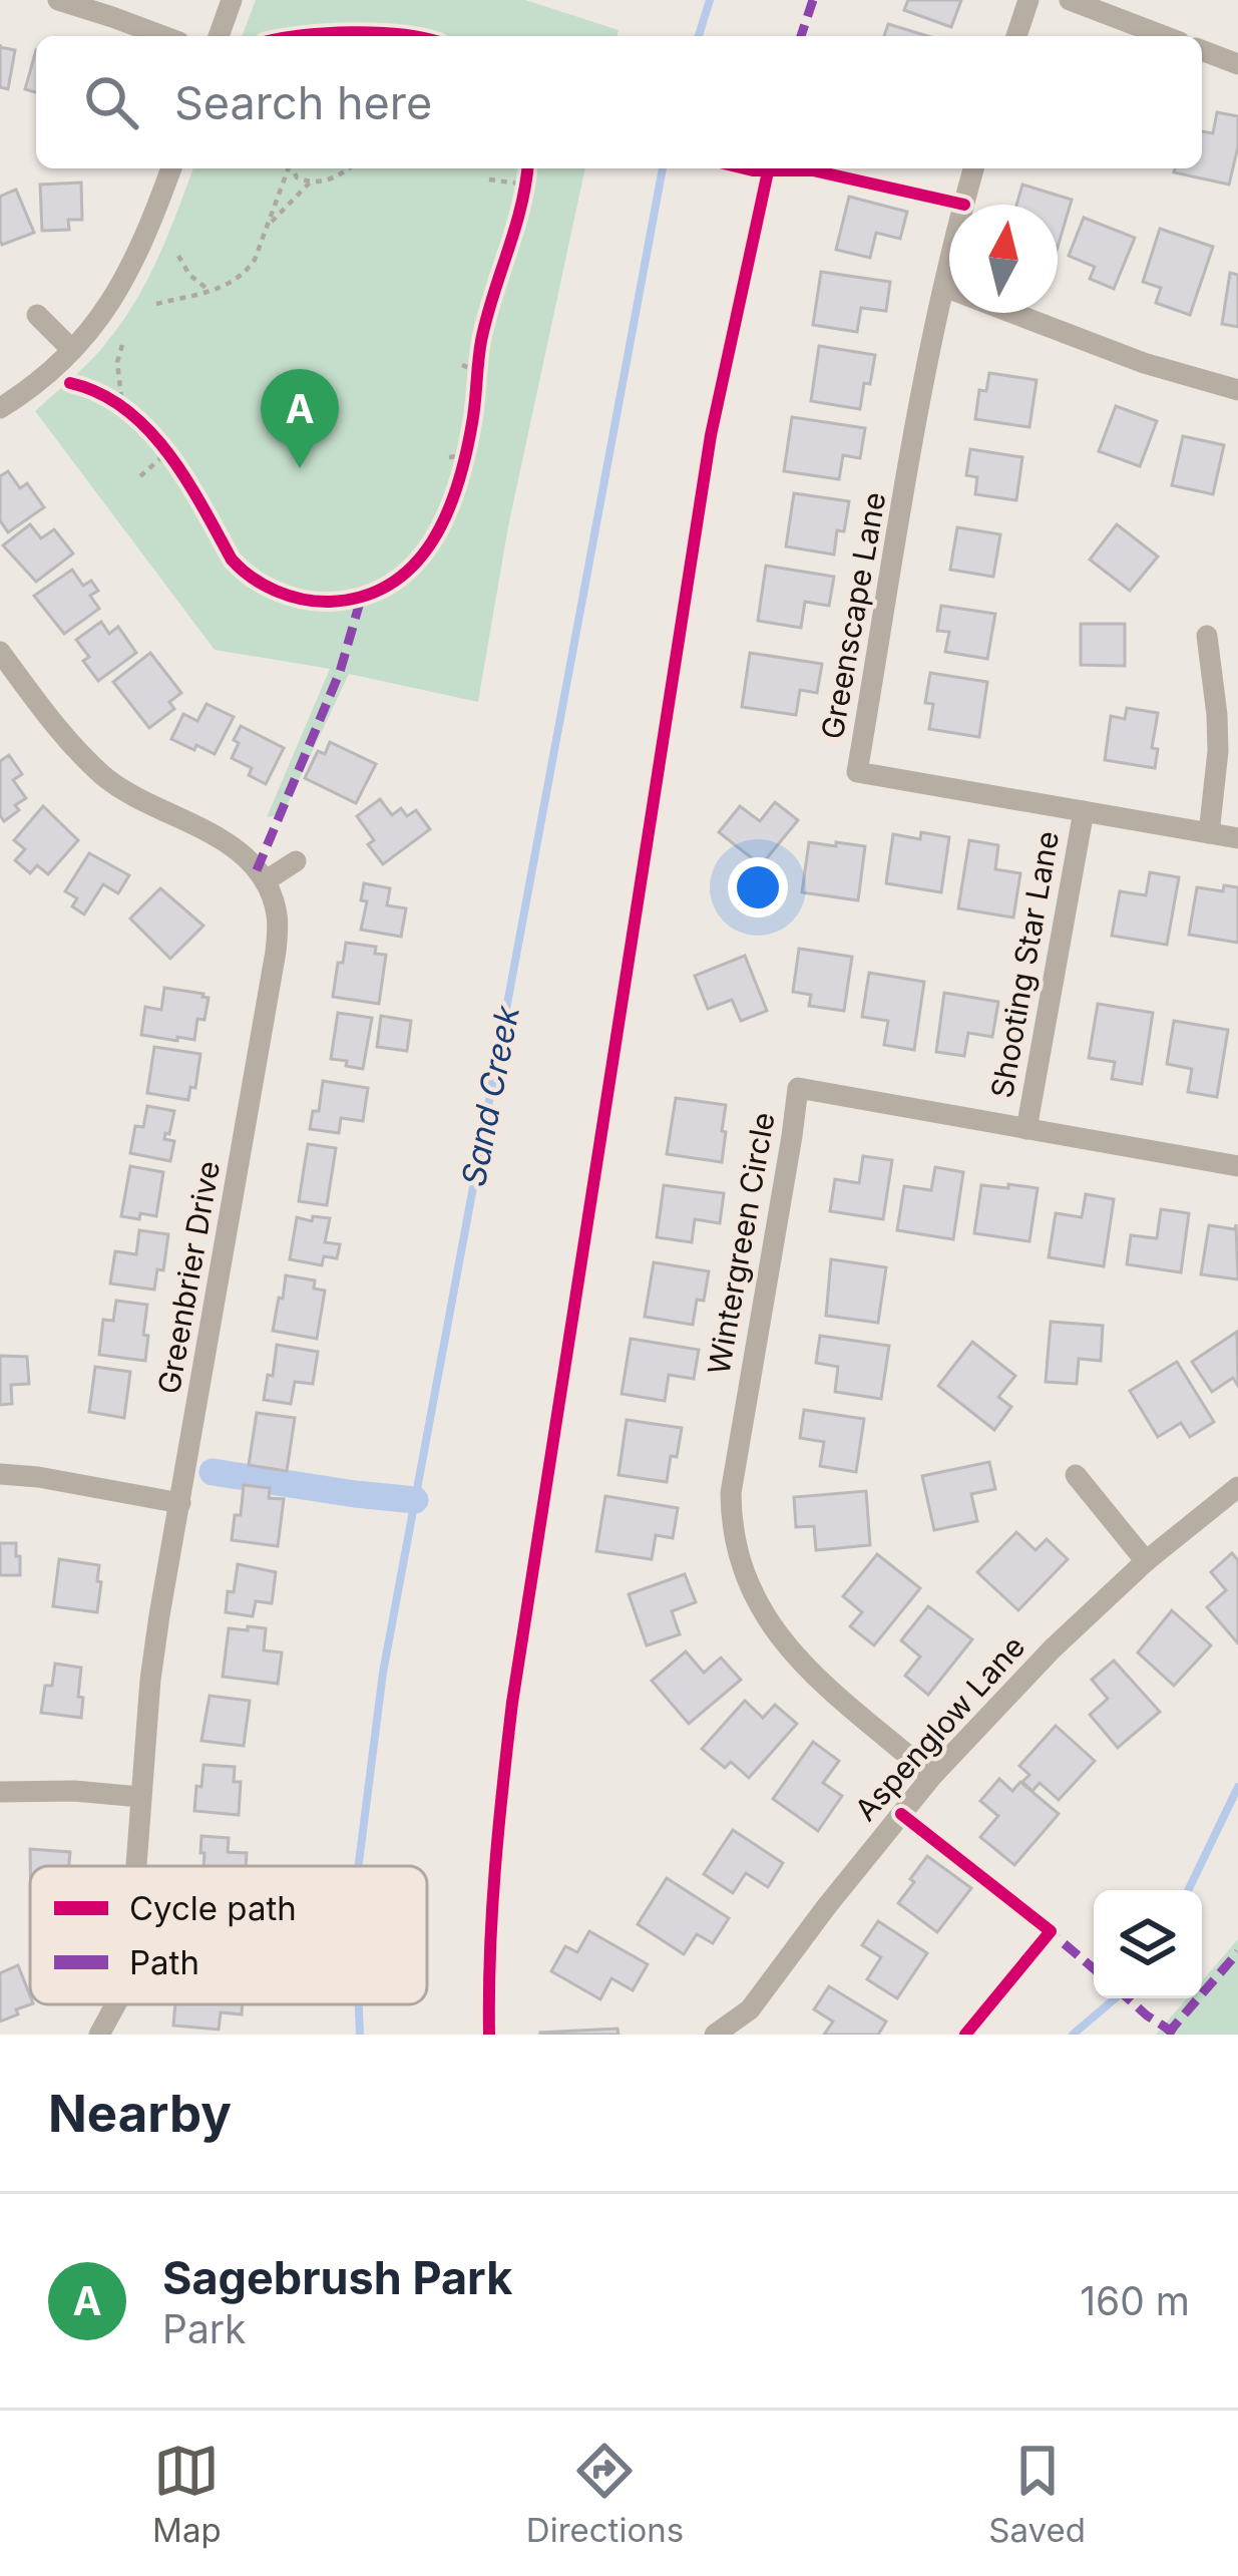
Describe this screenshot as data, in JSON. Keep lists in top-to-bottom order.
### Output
{
  "streets": {
    "street": [
      "Greenscape Lane",
      "Shooting Star Lane",
      "Wintergreen Circle",
      "Greenbrier Drive",
      "Aspenglow Lane"
    ]
  },
  "crossings": [
    ["Greenscape Lane", "Shooting Star Lane"],
    ["Shooting Star Lane", "Wintergreen Circle"],
    ["Wintergreen Circle", "Aspenglow Lane"]
  ],
  "water": ["Sand Creek"],
  "legend": ["Cycle path", "Path"],
  "north": "top",
  "page": {
    "search": "Search here",
    "pins": "A",
    "heading": "Nearby",
    "list": [
      {
        "mark": "A",
        "name": "Sagebrush Park",
        "note": "Park",
        "value": "160 m"
      }
    ],
    "nav": ["Map", "Directions", "Saved"]
  }
}
